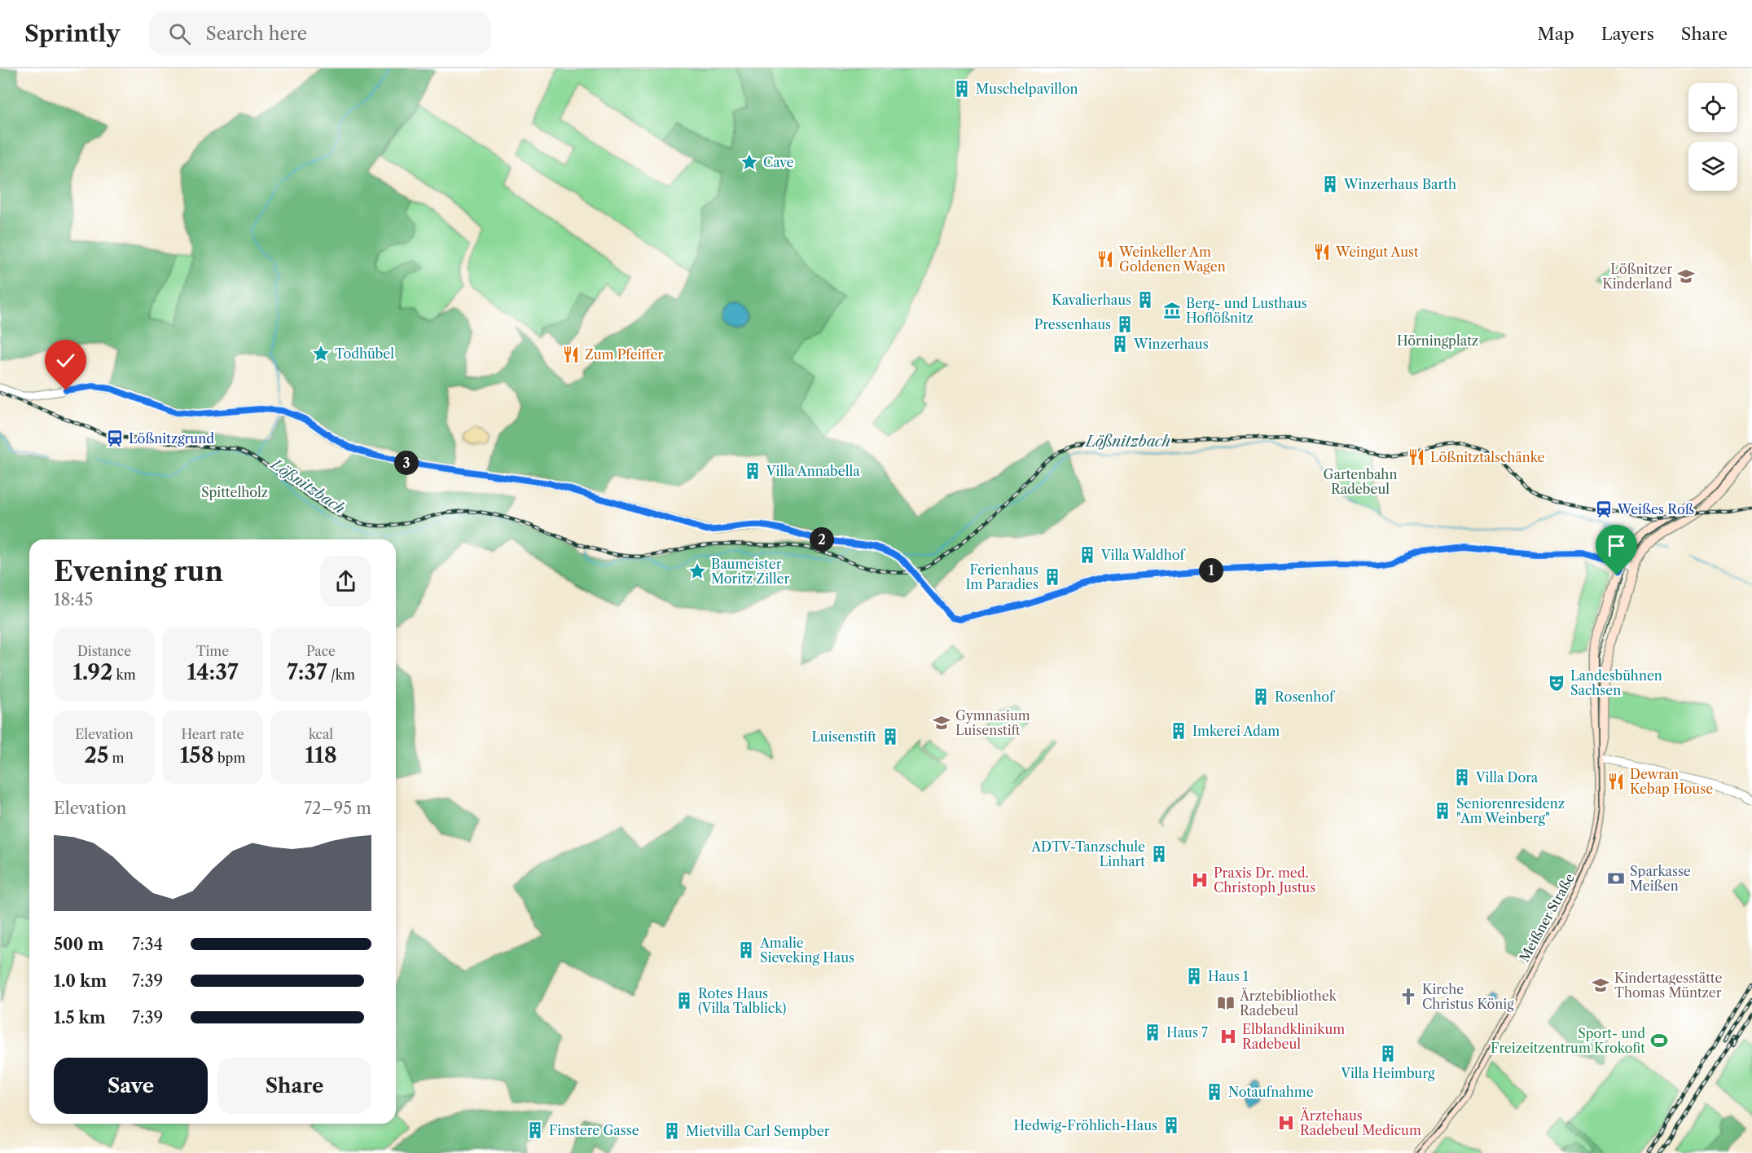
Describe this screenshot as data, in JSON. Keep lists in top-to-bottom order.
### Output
{
  "streets": {
    "main road": ["Meißner Straße"]
  },
  "water": ["Lößnitzbach"],
  "parks": ["Hörningplatz", "Gartenbahn Radebeul", "Spittelholz"],
  "places": {
    "building": [
      "Muschelpavillon",
      "Winzerhaus Barth",
      "Kavalierhaus",
      "Pressenhaus",
      "Winzerhaus",
      "Villa Annabella",
      "Villa Waldhof",
      "Ferienhaus Im Paradies",
      "Rosenhof",
      "Imkerei Adam",
      "Luisenstift",
      "Villa Dora",
      "Seniorenresidenz \"Am Weinberg\"",
      "ADTV-Tanzschule Linhart",
      "Amalie Sieveking Haus",
      "Haus 1",
      "Rotes Haus (Villa Talblick)",
      "Haus 7",
      "Villa Heimburg",
      "Notaufnahme",
      "Hedwig-Fröhlich-Haus",
      "Finstere Gasse",
      "Mietvilla Carl Sempber"
    ],
    "place": ["Cave", "Todhübel", "Baumeister Moritz Ziller"],
    "restaurant": [
      "Weingut Aust",
      "Weinkeller Am Goldenen Wagen",
      "Zum Pfeiffer",
      "Lößnitztalschänke",
      "Dewran Kebap House"
    ],
    "school or university": ["Lößnitzer Kinderland", "Gymnasium Luisenstift", "Kindertagesstätte Thomas Müntzer"],
    "museum": ["Berg- und Lusthaus Hoflößnitz"],
    "station": ["Lößnitzgrund", "Weißes Roß"],
    "theatre": ["Landesbühnen Sachsen"],
    "bank": ["Sparkasse Meißen"],
    "hospital": ["Praxis Dr. med. Christoph Justus", "Elblandklinikum Radebeul", "Ärztehaus Radebeul Medicum"],
    "church": ["Kirche Christus König"],
    "library": ["Ärztebibliothek Radebeul"],
    "sports": ["Sport- und Freizeitzentrum Krokofit"]
  },
  "page": {
    "header": "Sprintly",
    "search": "Search here",
    "nav": ["Map", "Layers", "Share"],
    "pins": ["3", "2", "1"],
    "heading": ["Evening run", "18:45"],
    "stats": [
      ["Distance", "1.92 km"],
      ["Time", "14:37"],
      ["Pace", "7:37 /km"],
      ["Elevation", "25 m"],
      ["Heart rate", "158 bpm"],
      ["kcal", "118"]
    ],
    "chart": ["Elevation", "72–95 m"],
    "list": [
      {
        "name": "500 m",
        "note": "7:34"
      },
      {
        "name": "1.0 km",
        "note": "7:39"
      },
      {
        "name": "1.5 km",
        "note": "7:39"
      }
    ],
    "buttons": ["Save", "Share"]
  }
}
